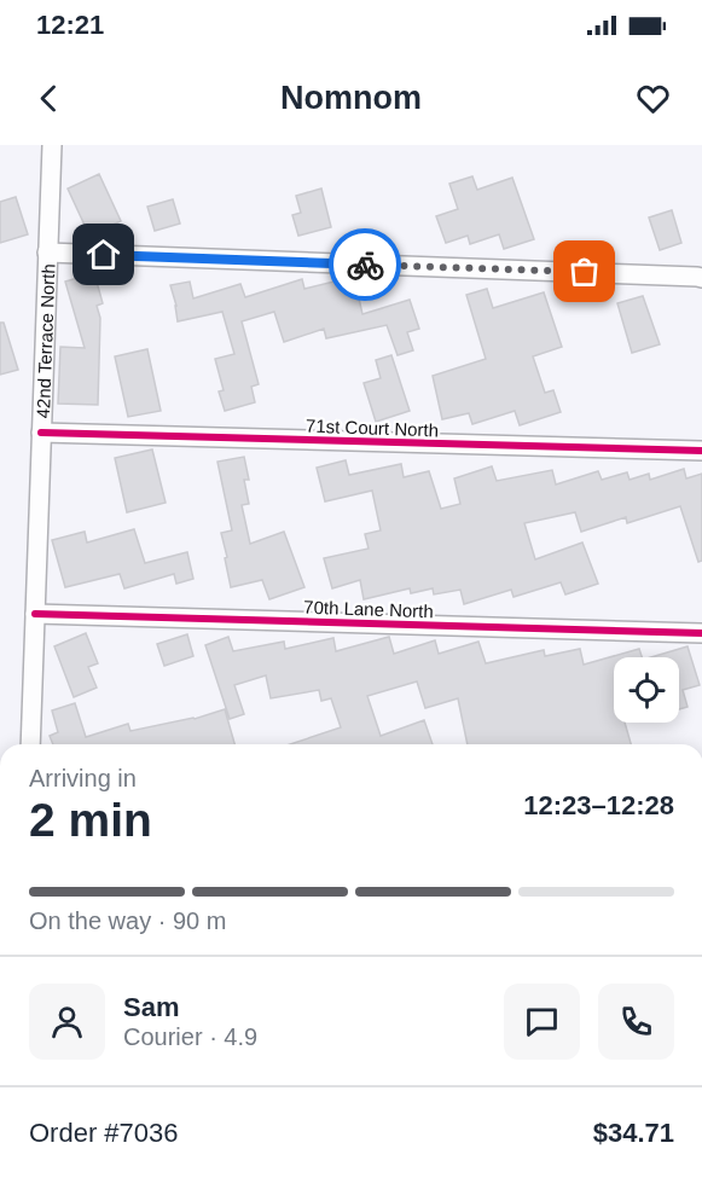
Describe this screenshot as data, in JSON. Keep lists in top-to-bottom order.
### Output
{
  "streets": {
    "street": ["42nd Terrace North", "71st Court North", "70th Lane North"]
  },
  "crossings": [
    ["42nd Terrace North", "71st Court North"],
    ["42nd Terrace North", "70th Lane North"]
  ],
  "page": {
    "status": "12:21",
    "header": "Nomnom",
    "heading": ["2 min", "Arriving in", "12:23–12:28"],
    "panel": [
      "Sam",
      "Courier · 4.9",
      "Order #7036",
      "$34.71"
    ],
    "bar": "On the way · 90 m"
  }
}
